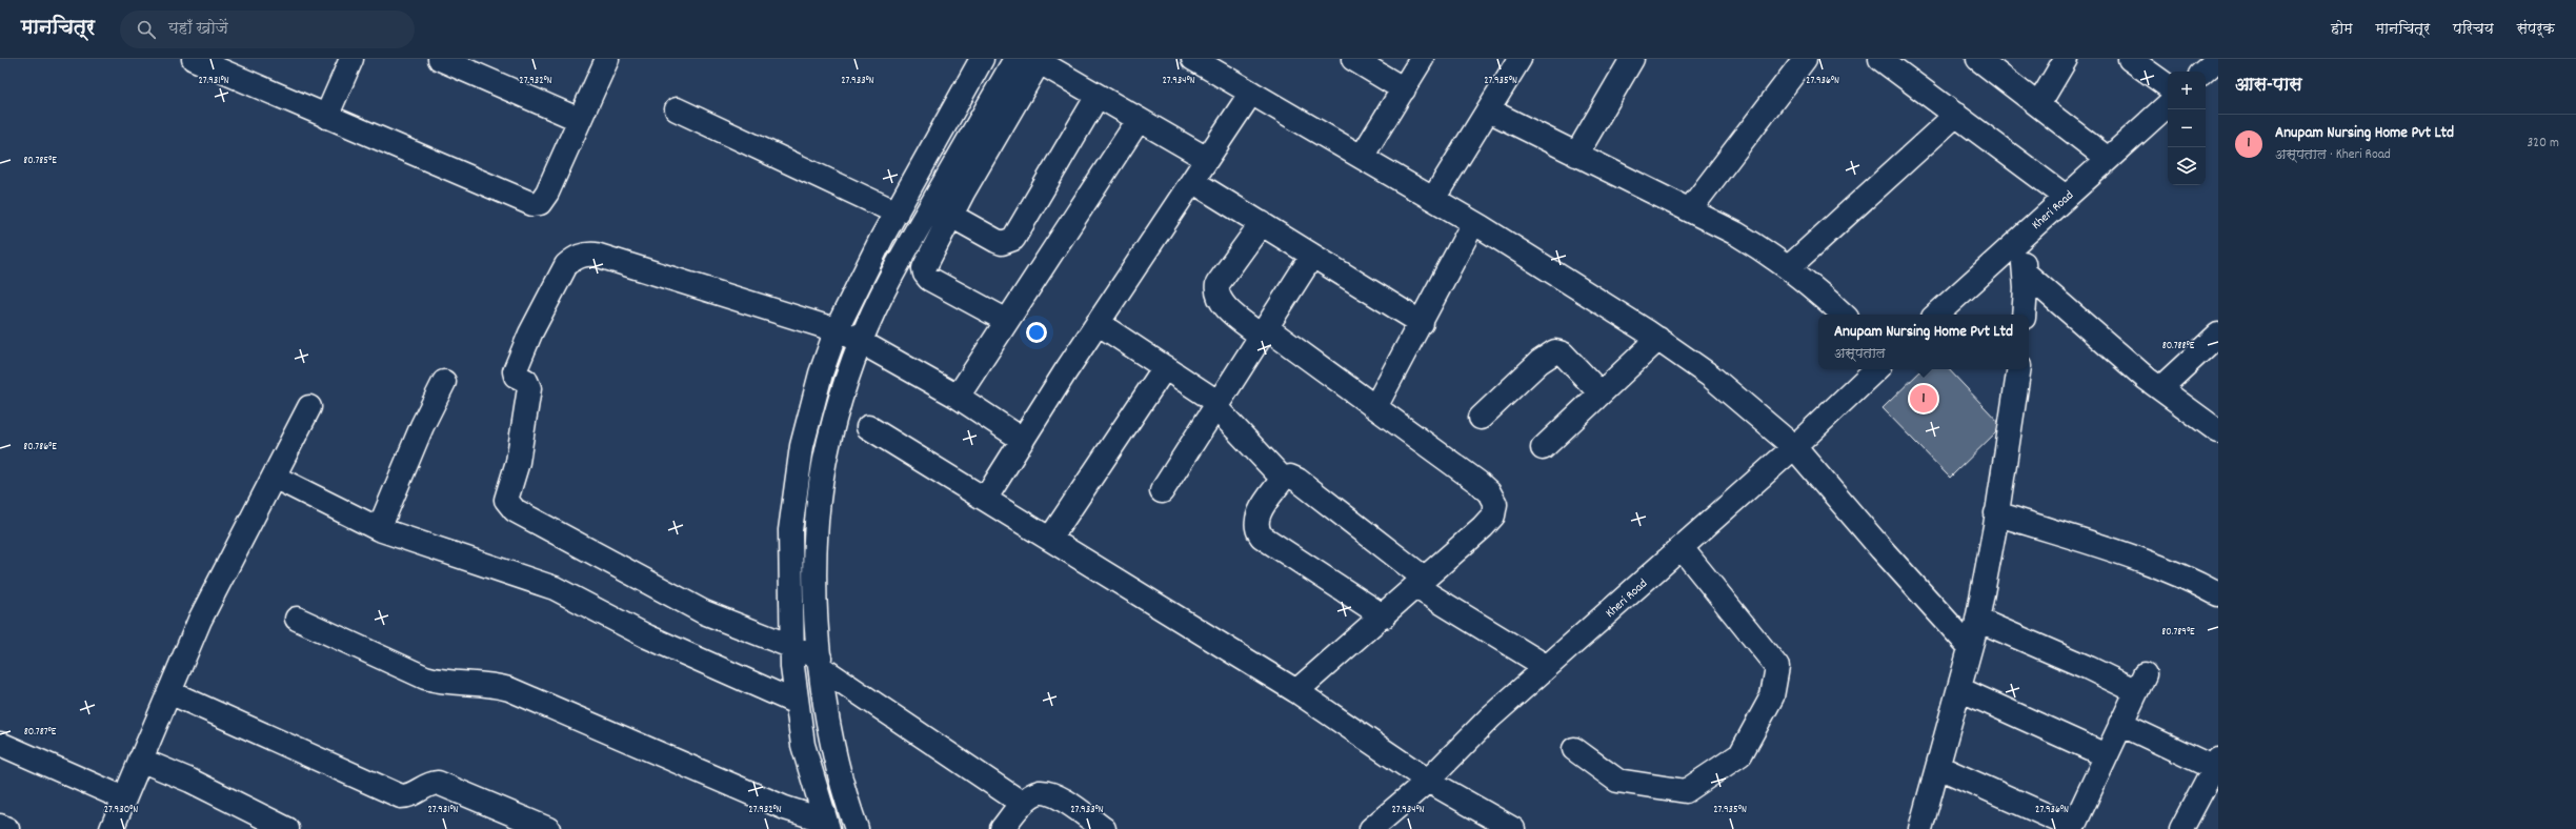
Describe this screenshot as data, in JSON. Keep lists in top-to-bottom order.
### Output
{
  "streets": {
    "street": ["Kheri Road"]
  },
  "page": {
    "header": "मानचित्र",
    "search": "यहाँ खोजें",
    "nav": [
      "होम",
      "मानचित्र",
      "परिचय",
      "संपर्क"
    ],
    "heading": "आस-पास",
    "map_buttons": ["+", "−"],
    "list": [
      {
        "mark": "1",
        "name": "Anupam Nursing Home Pvt Ltd",
        "note": "अस्पताल · Kheri Road",
        "value": "320 m"
      }
    ],
    "popup": ["Anupam Nursing Home Pvt Ltd", "अस्पताल"],
    "pins": "1"
  },
  "coordinates": [
    "27.931°N",
    "27.932°N",
    "27.933°N",
    "27.934°N",
    "27.935°N",
    "27.936°N",
    "80.785°E",
    "80.788°E",
    "80.786°E",
    "80.789°E",
    "80.787°E",
    "27.930°N"
  ]
}
